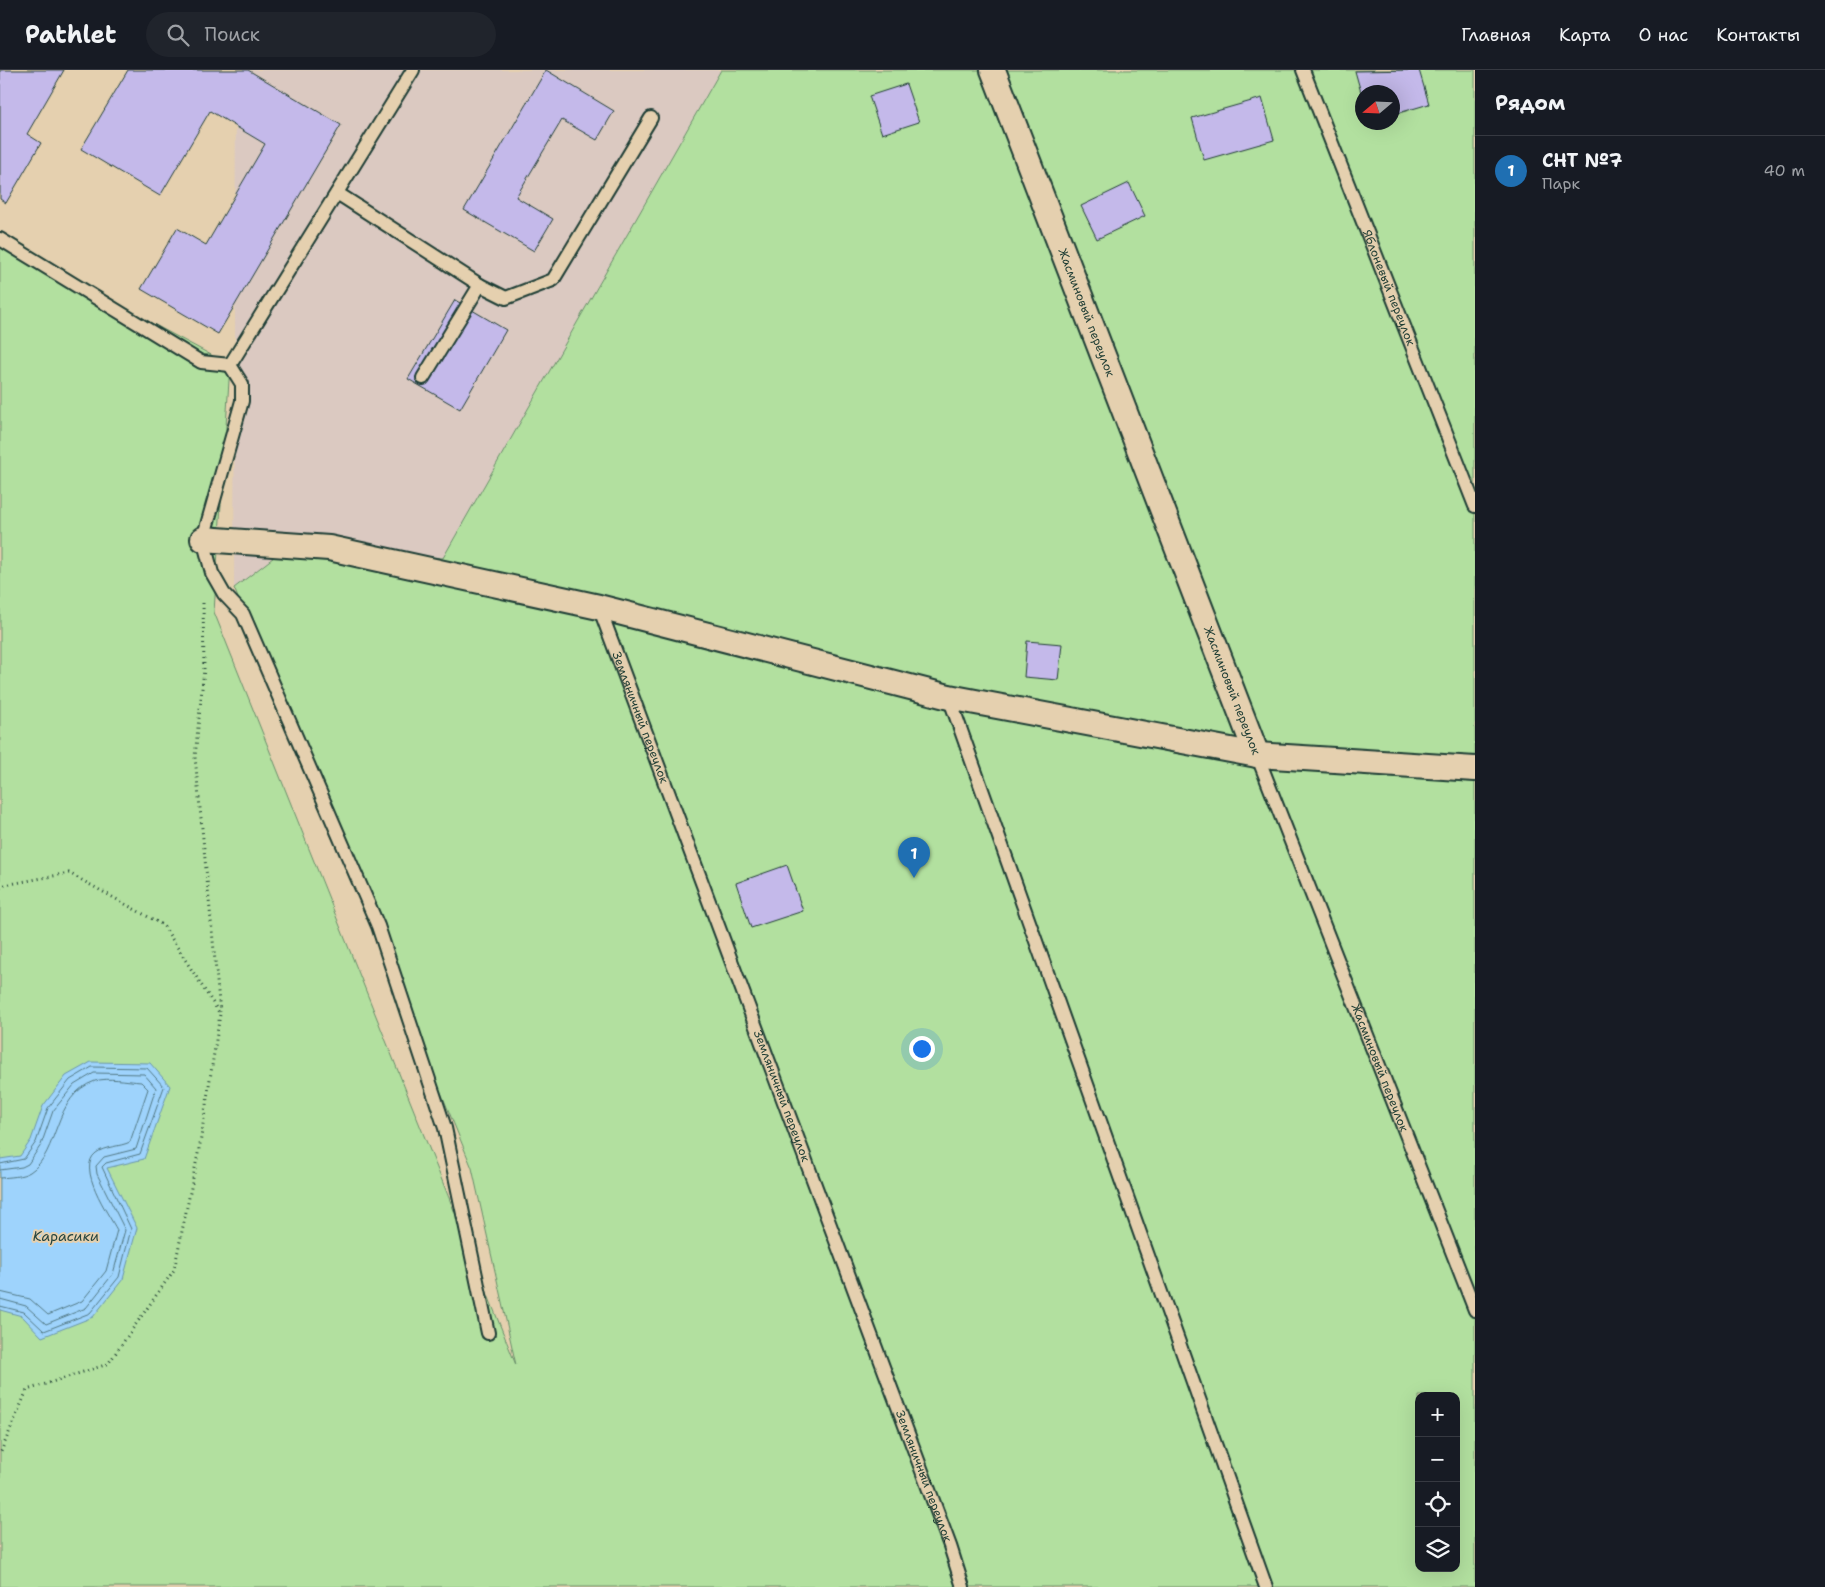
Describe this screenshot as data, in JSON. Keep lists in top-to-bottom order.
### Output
{
  "streets": {
    "street": ["Жасминовый переулок"],
    "lane": ["Яблоневый переулок", "Земляничный переулок"]
  },
  "water": ["Карасики"],
  "north": "left",
  "page": {
    "header": "Pathlet",
    "search": "Поиск",
    "nav": [
      "Главная",
      "Карта",
      "О нас",
      "Контакты"
    ],
    "heading": "Рядом",
    "list": [
      {
        "mark": "1",
        "name": "СНТ №7",
        "note": "Парк",
        "value": "40 m"
      }
    ],
    "pins": "1",
    "map_buttons": ["+", "−"]
  }
}
